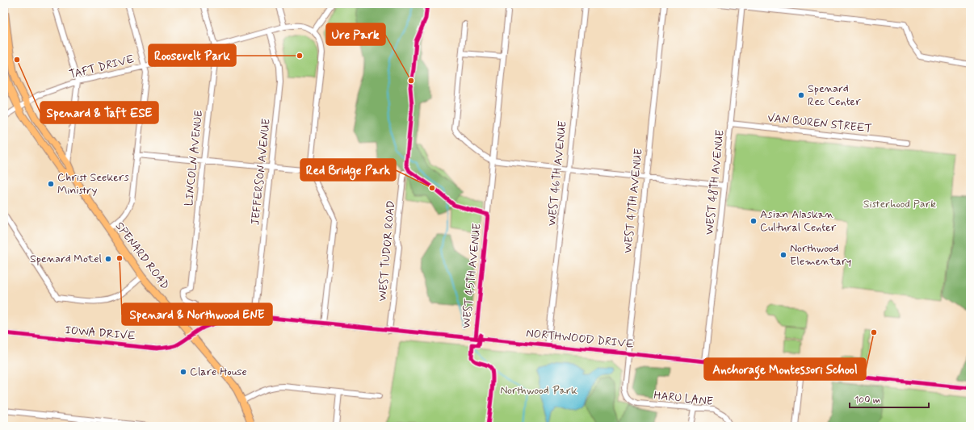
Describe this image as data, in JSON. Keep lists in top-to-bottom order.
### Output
{
  "streets": {
    "main road": ["SPENARD ROAD"],
    "street": [
      "TAFT DRIVE",
      "VAN BUREN STREET",
      "LINCOLN AVENUE",
      "JEFFERSON AVENUE",
      "WEST 46TH AVENUE",
      "WEST 48TH AVENUE",
      "WEST 47TH AVENUE",
      "WEST TUDOR ROAD",
      "WEST 45TH AVENUE",
      "IOWA DRIVE",
      "NORTHWOOD DRIVE",
      "HARU LANE"
    ]
  },
  "crossings": [
    ["TAFT DRIVE", "LINCOLN AVENUE"],
    ["TAFT DRIVE", "JEFFERSON AVENUE"],
    ["TAFT DRIVE", "SPENARD ROAD"],
    ["VAN BUREN STREET", "WEST 48TH AVENUE"],
    ["JEFFERSON AVENUE", "NORTHWOOD DRIVE"],
    ["WEST 46TH AVENUE", "NORTHWOOD DRIVE"],
    ["WEST 48TH AVENUE", "NORTHWOOD DRIVE"],
    ["WEST 47TH AVENUE", "NORTHWOOD DRIVE"],
    ["WEST 47TH AVENUE", "HARU LANE"],
    ["WEST TUDOR ROAD", "NORTHWOOD DRIVE"],
    ["SPENARD ROAD", "IOWA DRIVE"],
    ["SPENARD ROAD", "NORTHWOOD DRIVE"],
    ["WEST 45TH AVENUE", "NORTHWOOD DRIVE"],
    ["IOWA DRIVE", "NORTHWOOD DRIVE"]
  ],
  "parks": ["Sisterhood Park", "Northwood Park"],
  "places": [
    "Roosevelt Park",
    "Spenard & Taft ESE",
    "Ure Park",
    "Spenard Rec Center",
    "Christ Seekers Ministry",
    "Red Bridge Park",
    "Asian Alaskan Cultural Center",
    "Northwood Elementary",
    "Spenard & Northwood ENE",
    "Spenard Motel",
    "Anchorage Montessori School",
    "Clare House"
  ],
  "scale_bar": "100 m"
}
